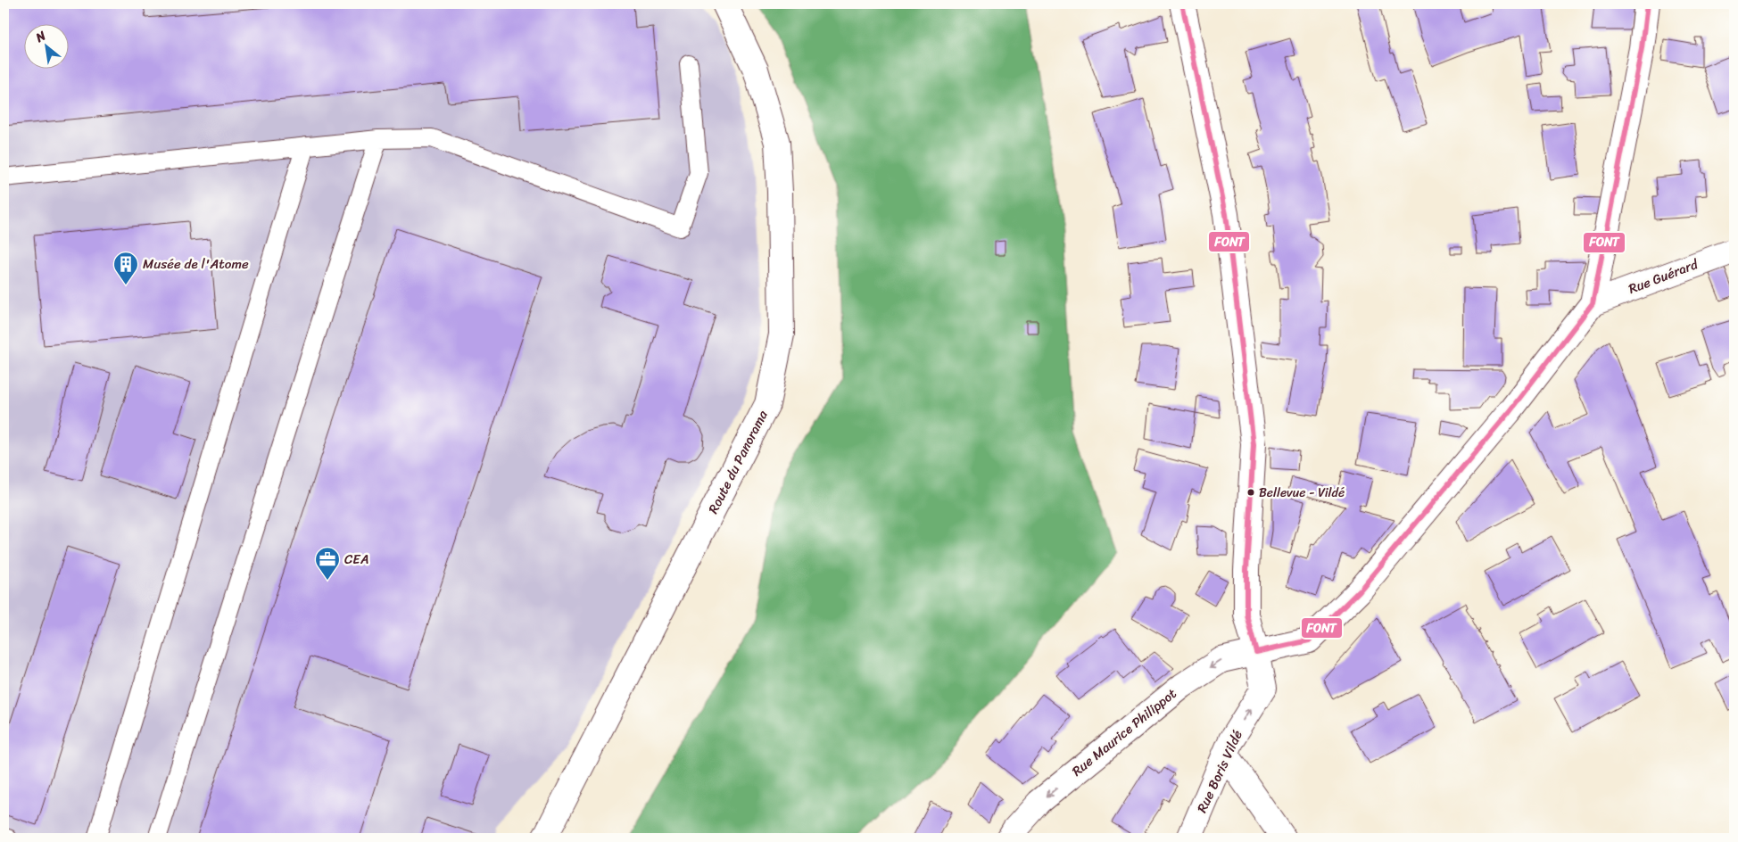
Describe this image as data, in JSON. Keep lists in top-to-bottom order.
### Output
{
  "streets": {
    "street": [
      "Rue Guérard",
      "Route du Panorama",
      "Rue Maurice Philippot",
      "Rue Boris Vildé"
    ]
  },
  "crossings": [
    ["Rue Maurice Philippot", "Rue Boris Vildé"]
  ],
  "one_way": ["Rue Maurice Philippot"],
  "places": {
    "building": ["Musée de l'Atome"],
    "other": ["Bellevue - Vildé"],
    "office": ["CEA"]
  },
  "lines": ["transit line FONT"],
  "north": "top left"
}
